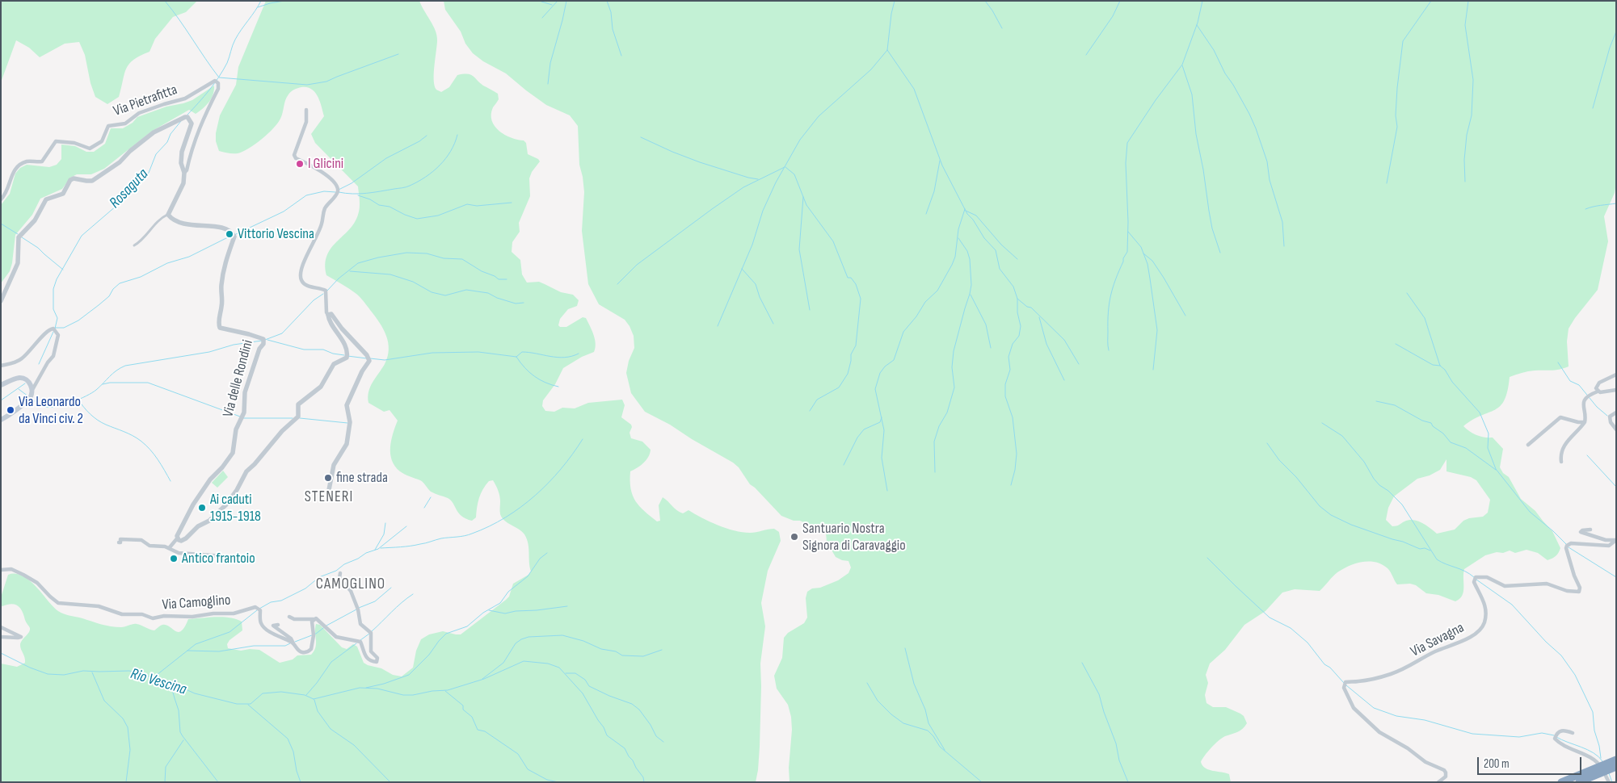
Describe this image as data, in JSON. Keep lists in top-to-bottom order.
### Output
{
  "streets": {
    "street": [
      "Via Pietrafitta",
      "Via delle Rondini",
      "Via Camoglino",
      "Via Savagna"
    ]
  },
  "districts": ["STENERI", "CAMOGLINO"],
  "water": ["Rosaguta", "Rio Vescina"],
  "places": [
    "I Glicini",
    "Vittorio Vescina",
    "Via Leonardo da Vinci civ. 2",
    "fine strada",
    "Ai caduti 1915-1918",
    "Santuario Nostra Signora di Caravaggio",
    "Antico frantoio"
  ],
  "scale_bar": "200 m"
}
